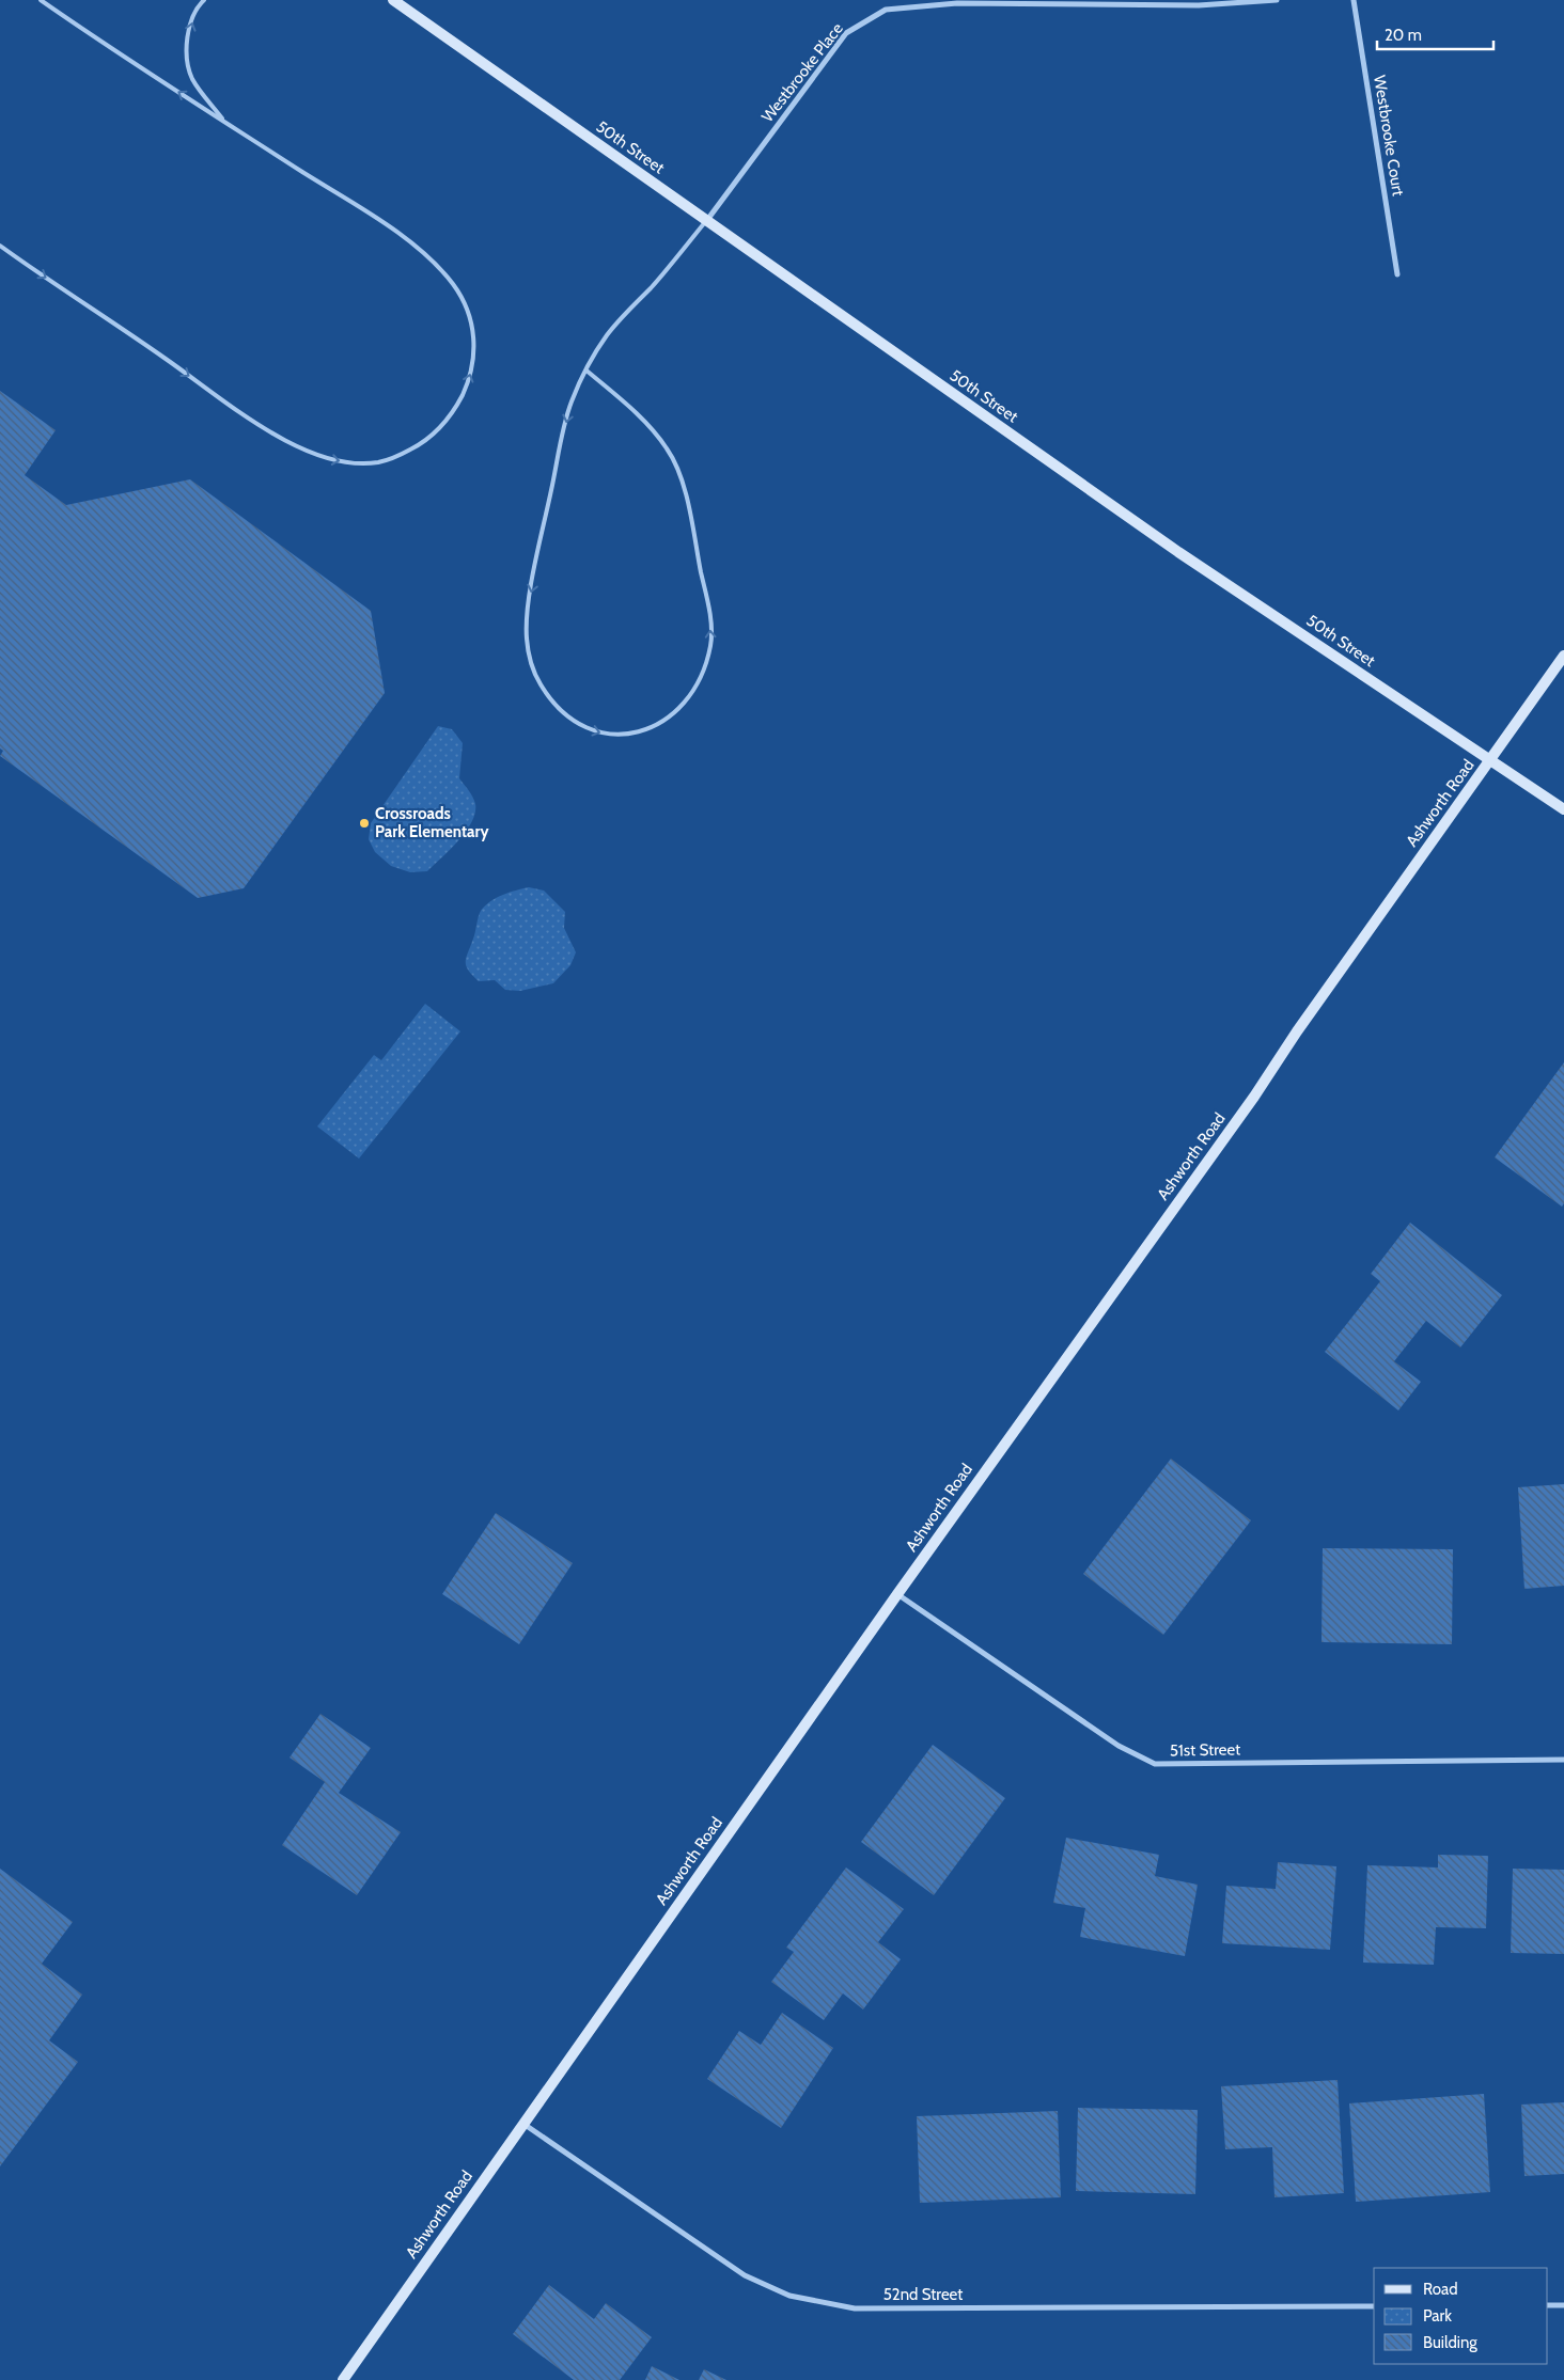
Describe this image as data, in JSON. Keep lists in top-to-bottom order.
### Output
{
  "streets": {
    "main road": ["50th Street", "Ashworth Road"],
    "street": [
      "Westbrooke Place",
      "Westbrooke Court",
      "51st Street",
      "52nd Street"
    ]
  },
  "crossings": [
    ["Westbrooke Place", "50th Street"],
    ["50th Street", "Ashworth Road"],
    ["Ashworth Road", "51st Street"],
    ["Ashworth Road", "52nd Street"]
  ],
  "places": ["Crossroads Park Elementary"],
  "legend": ["Road", "Park", "Building"],
  "scale_bar": "20 m"
}
